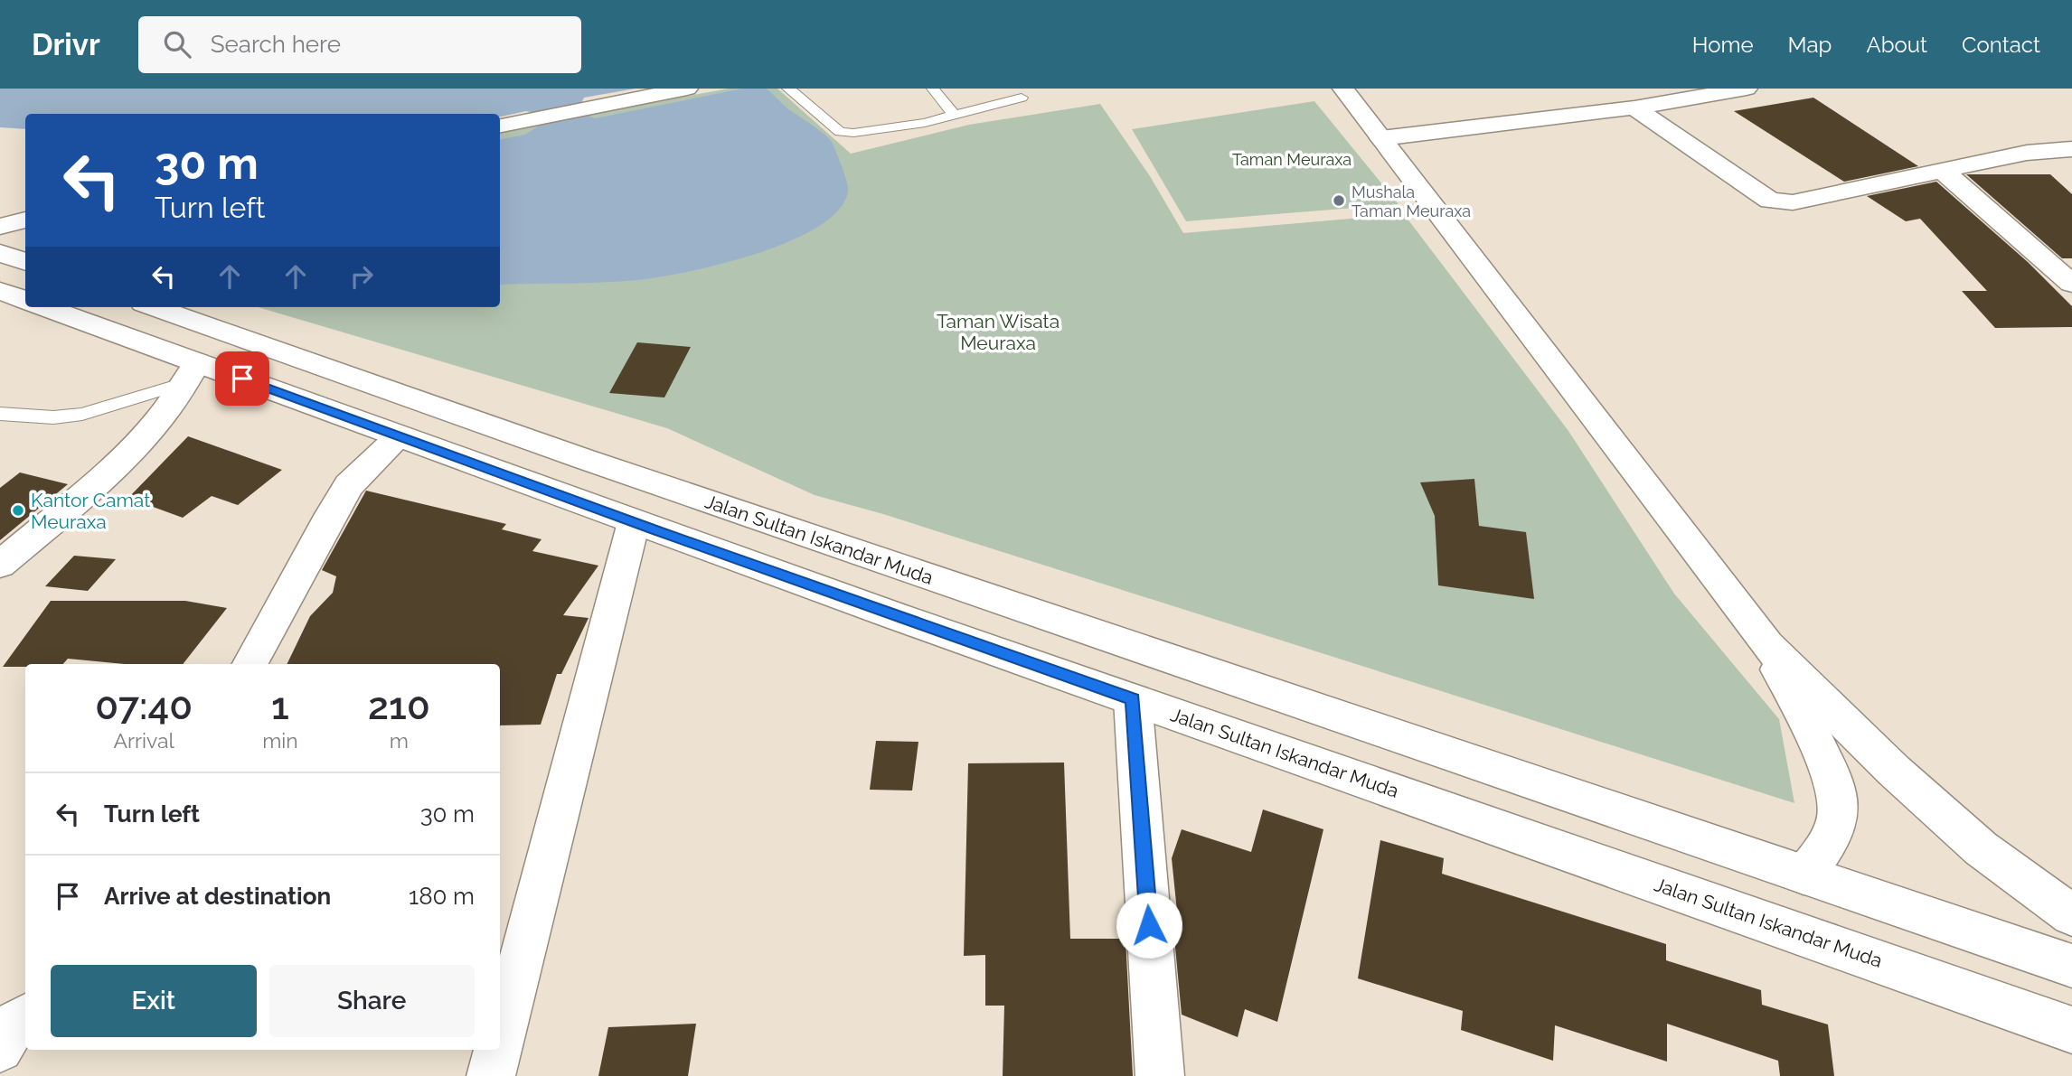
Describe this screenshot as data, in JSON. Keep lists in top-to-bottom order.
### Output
{
  "streets": {
    "main road": ["Jalan Sultan Iskandar Muda"]
  },
  "parks": ["Taman Meuraxa", "Taman Wisata Meuraxa"],
  "places": ["Mushala Taman Meuraxa", "Kantor Camat Meuraxa"],
  "page": {
    "header": "Drivr",
    "search": "Search here",
    "nav": [
      "Home",
      "Map",
      "About",
      "Contact"
    ],
    "turn": ["30 m", "Turn left"],
    "eta": [
      "07:40",
      "Arrival",
      "1",
      "min",
      "210",
      "m"
    ],
    "list": [
      {
        "name": "Turn left",
        "value": "30 m"
      },
      {
        "name": "Arrive at destination",
        "value": "180 m"
      }
    ],
    "buttons": ["Exit", "Share"]
  }
}
